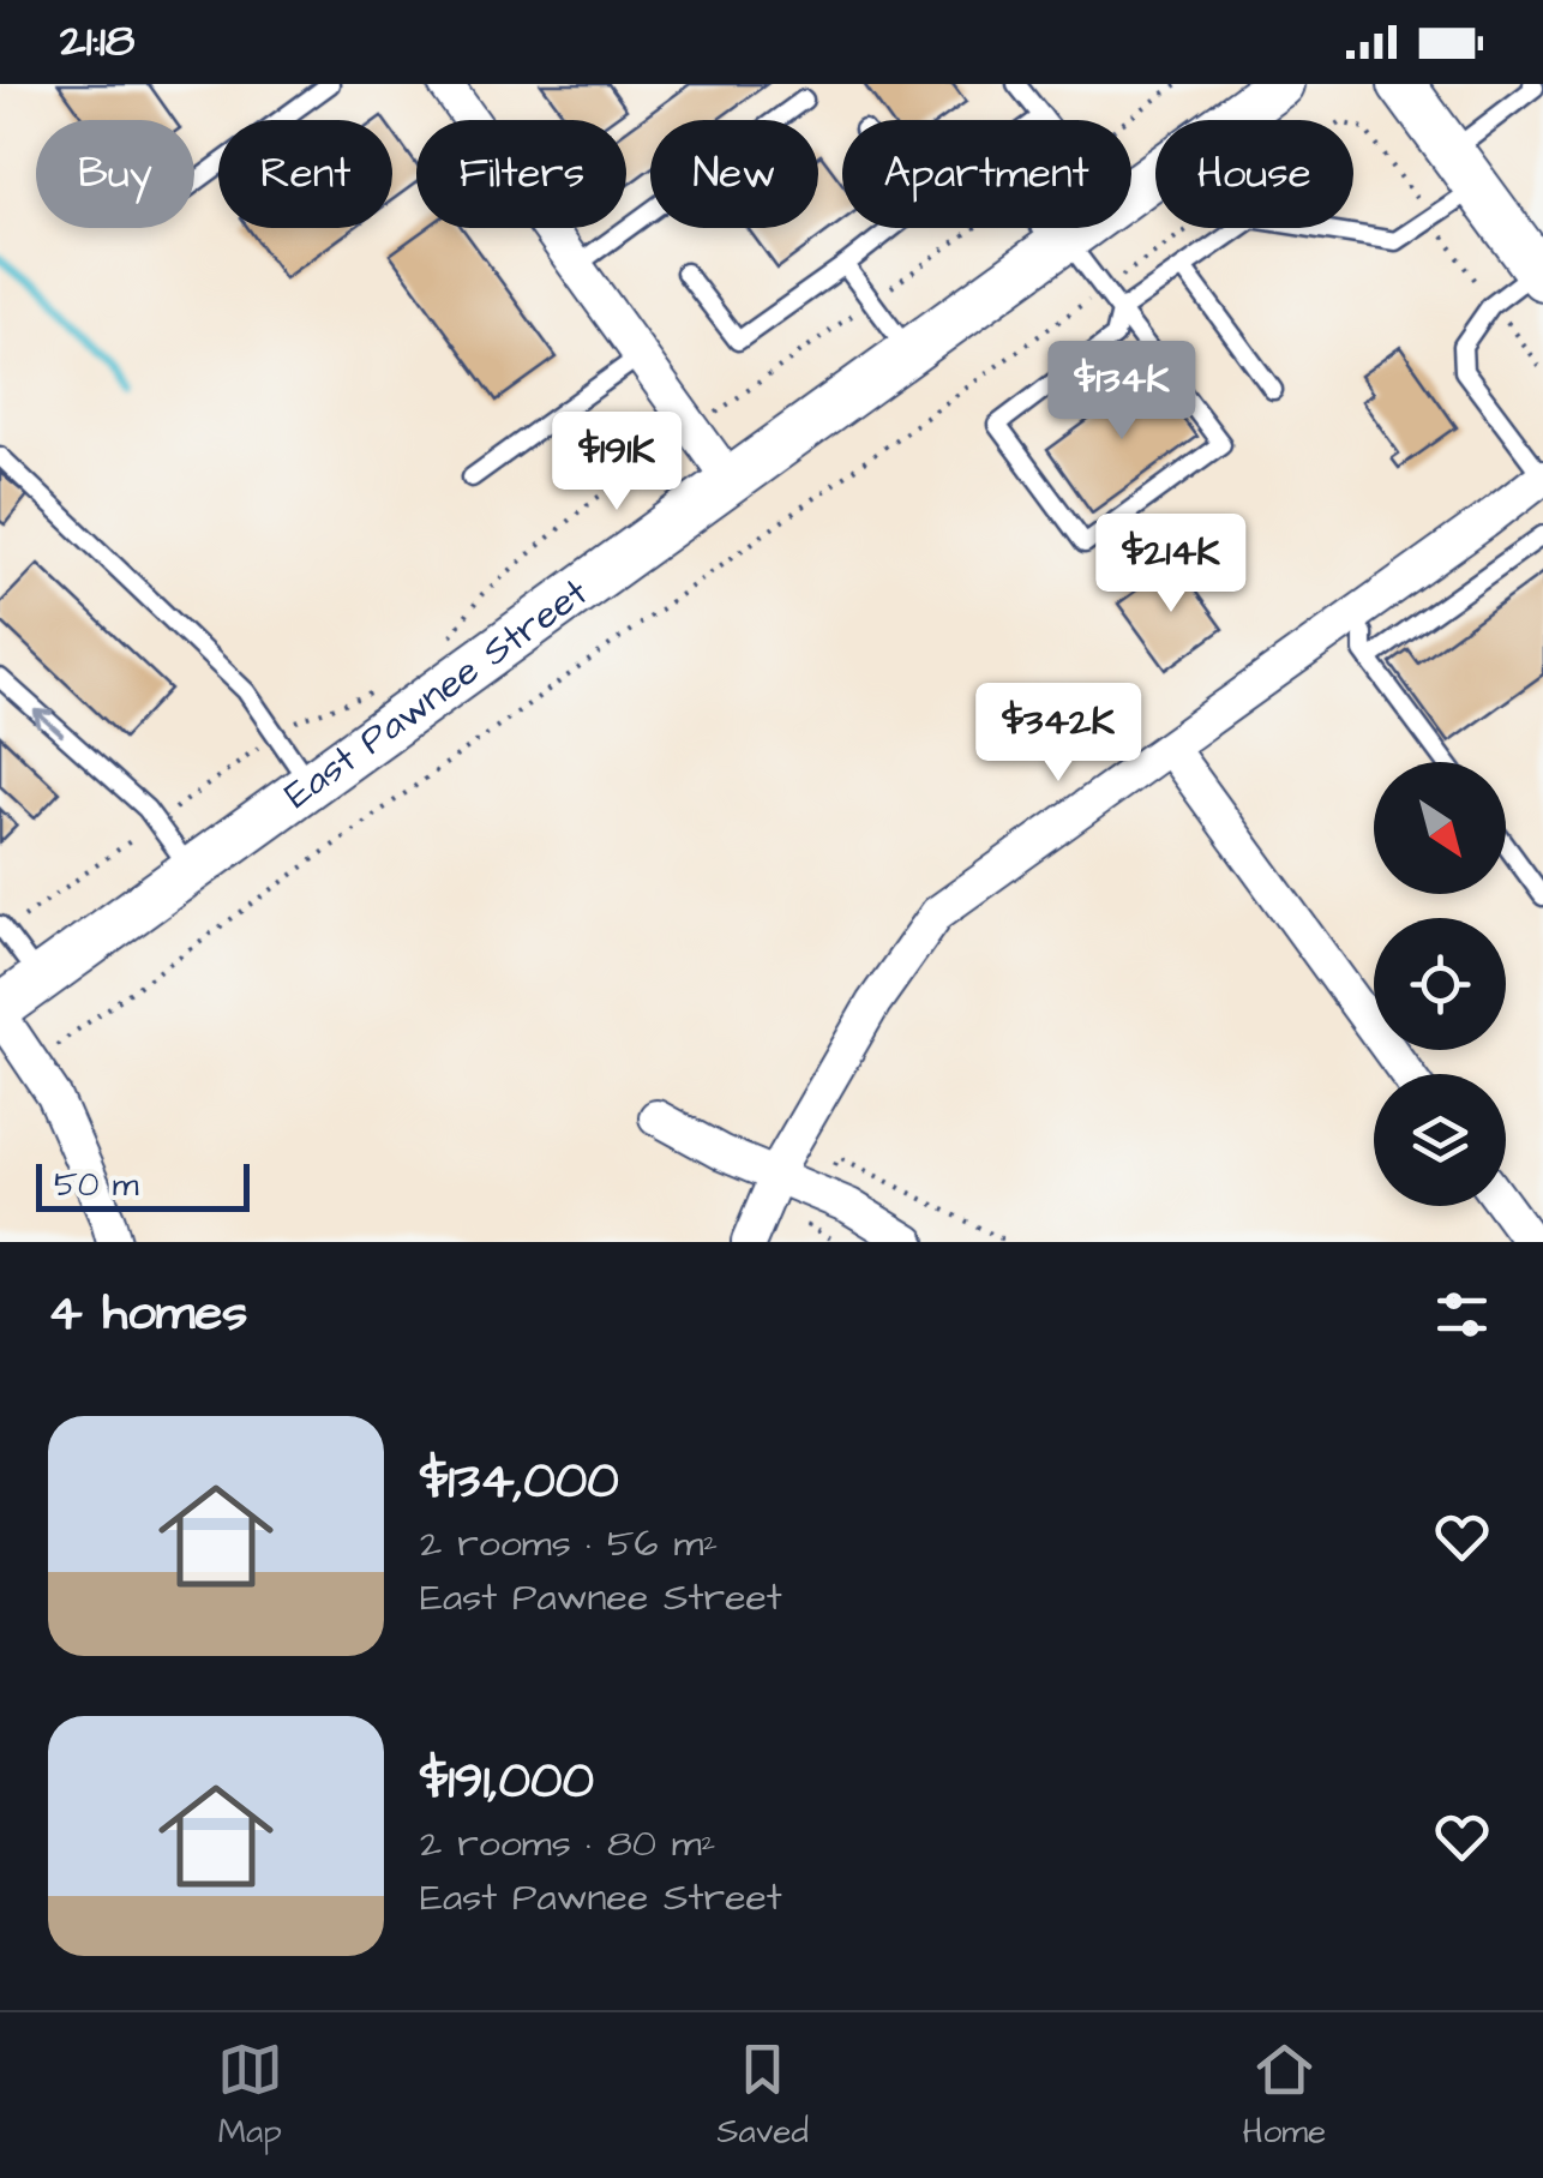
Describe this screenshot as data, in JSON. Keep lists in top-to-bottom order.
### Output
{
  "streets": {
    "main road": ["East Pawnee Street"]
  },
  "scale_bar": "50 m",
  "north": "bottom right",
  "page": {
    "status": "21:18",
    "chip": [
      "Buy",
      "Rent",
      "Filters",
      "New",
      "Apartment",
      "House"
    ],
    "price": [
      "$134K",
      "$191K",
      "$214K",
      "$342K"
    ],
    "scale": "50 m",
    "heading": "4 homes",
    "list": [
      {
        "name": "$134,000",
        "note": "2 rooms · 56 m² · East Pawnee Street"
      },
      {
        "name": "$191,000",
        "note": "2 rooms · 80 m² · East Pawnee Street"
      }
    ],
    "tabs": ["Map", "Saved", "Home"]
  }
}
